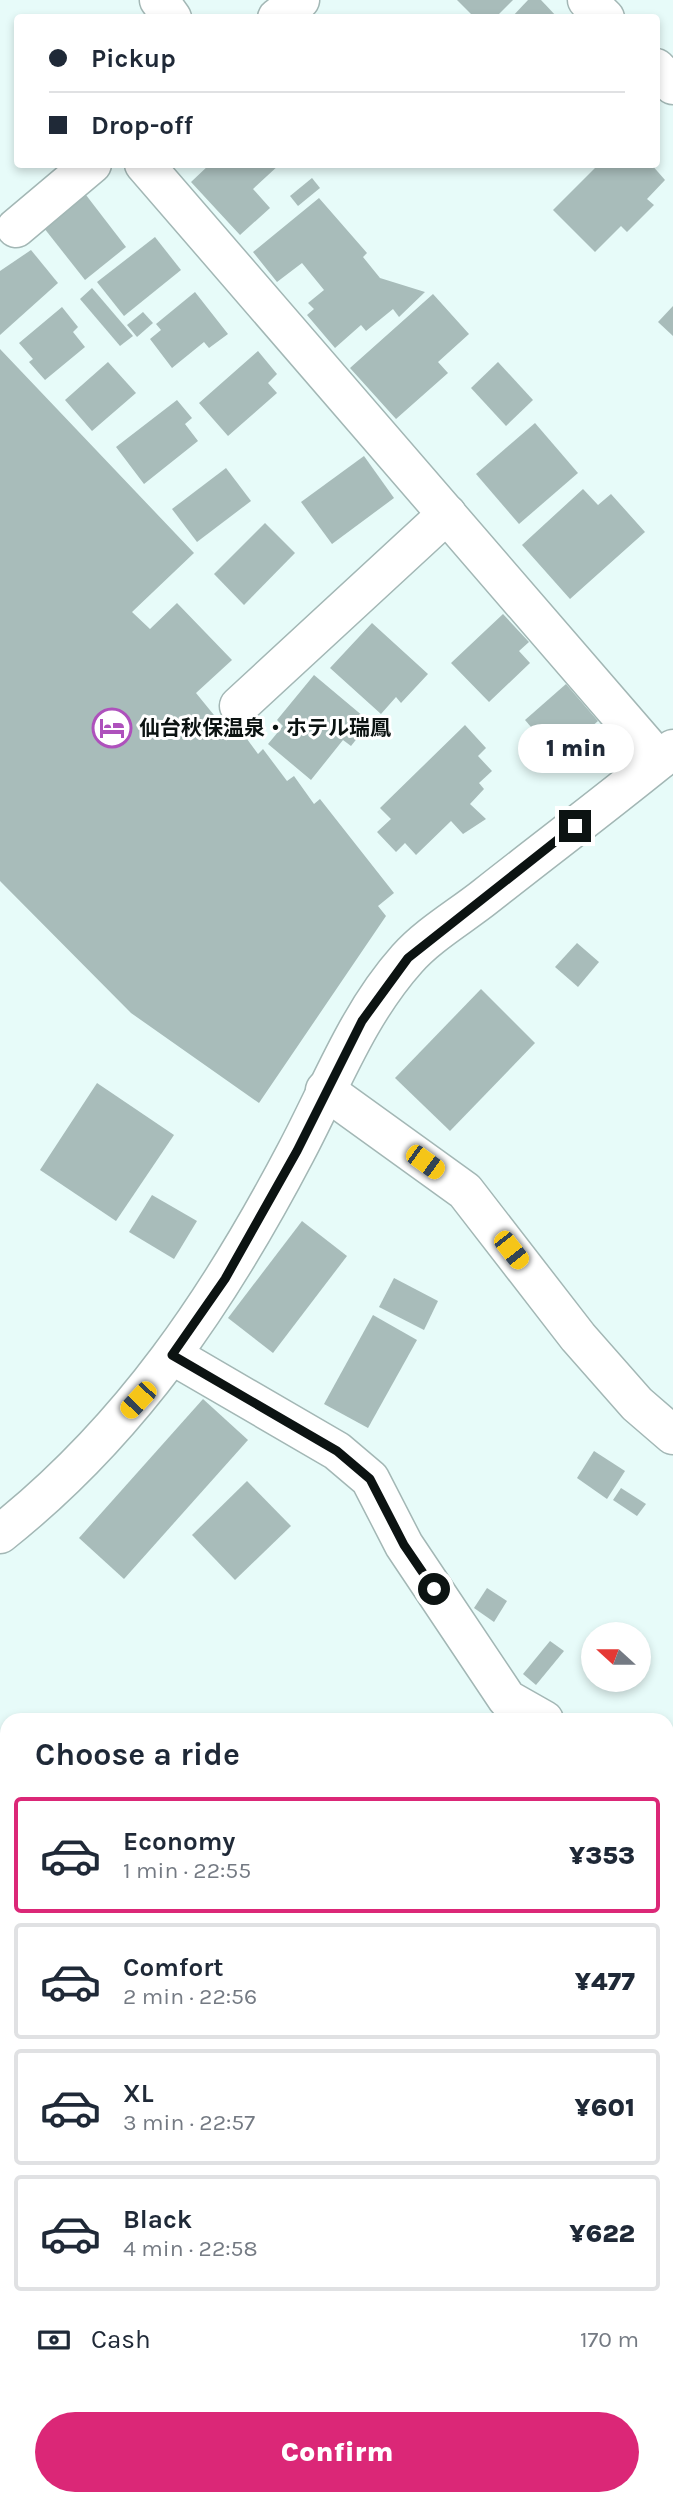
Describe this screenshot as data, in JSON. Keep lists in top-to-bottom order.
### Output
{
  "places": {
    "hotel": ["仙台秋保温泉・ホテル瑞鳳"]
  },
  "north": "left",
  "page": {
    "banner": ["Pickup", "Drop-off"],
    "bubble": "1 min",
    "heading": "Choose a ride",
    "list": [
      {
        "name": "Economy",
        "note": "1 min · 22:55",
        "value": "¥353"
      },
      {
        "name": "Comfort",
        "note": "2 min · 22:56",
        "value": "¥477"
      },
      {
        "name": "XL",
        "note": "3 min · 22:57",
        "value": "¥601"
      },
      {
        "name": "Black",
        "note": "4 min · 22:58",
        "value": "¥622"
      }
    ],
    "pay": ["Cash", "170 m"],
    "buttons": "Confirm"
  }
}
